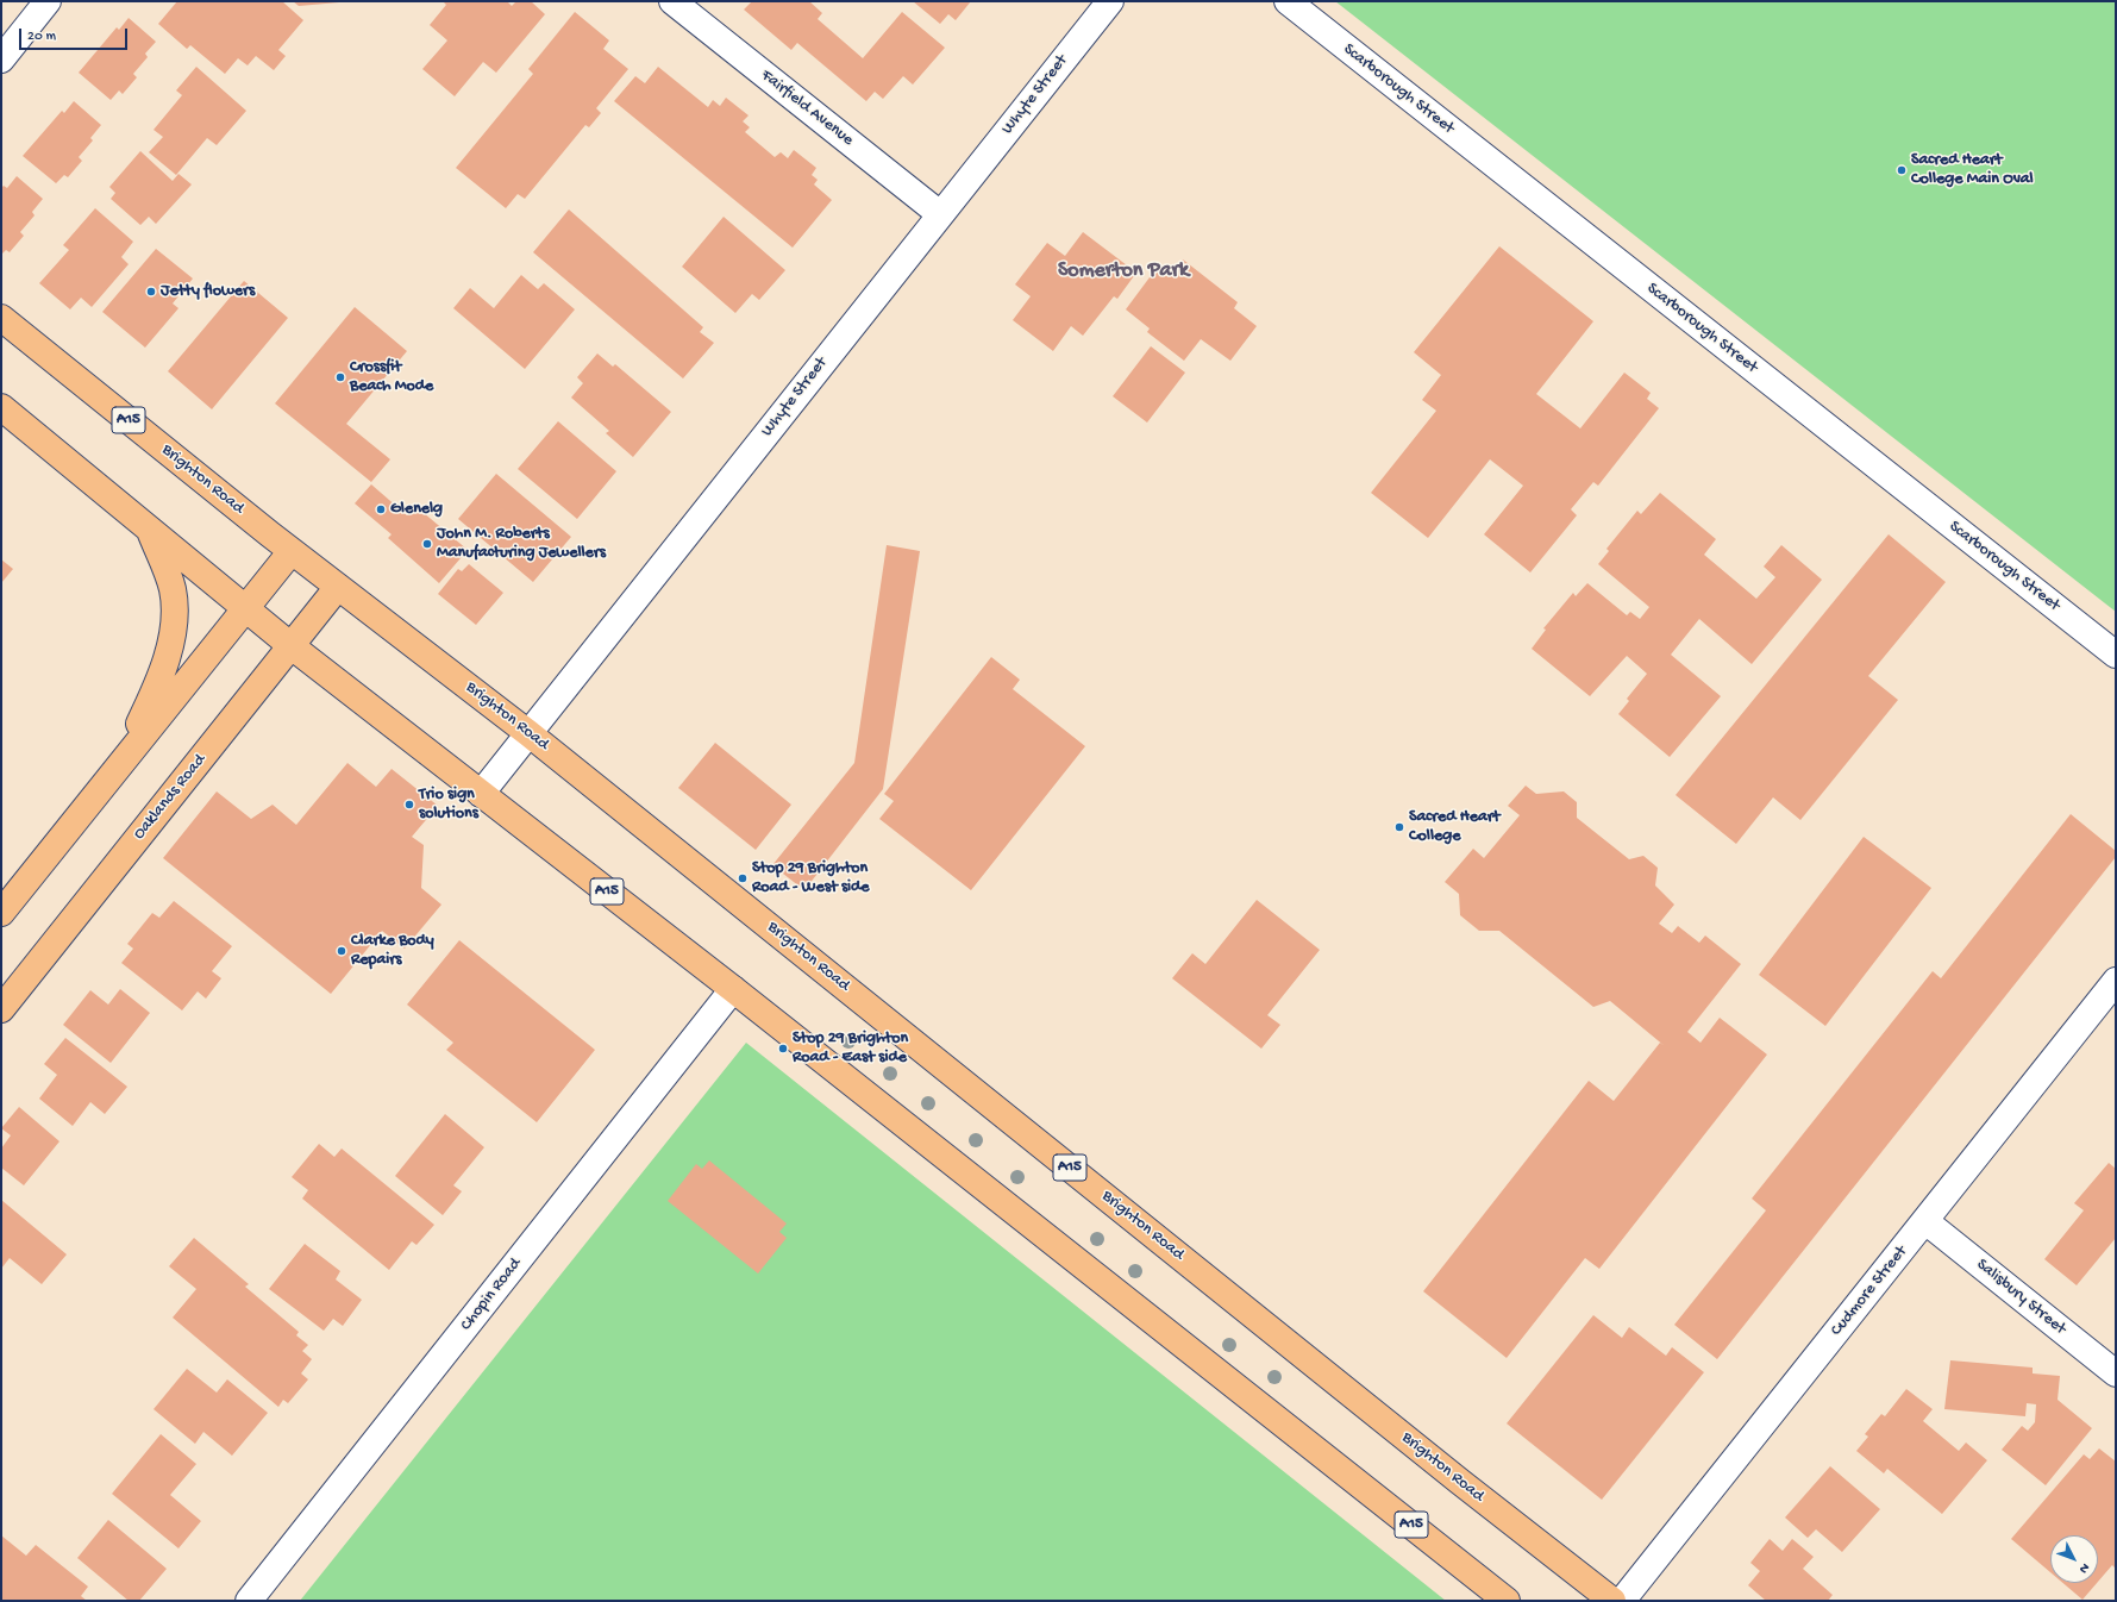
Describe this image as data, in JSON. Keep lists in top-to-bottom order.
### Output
{
  "streets": {
    "main road": ["A15", "Brighton Road", "Oaklands Road"],
    "street": [
      "Scarborough Street",
      "Whyte Street",
      "Fairfield Avenue",
      "Cudmore Street",
      "Chopin Road",
      "Salisbury Street"
    ]
  },
  "crossings": [
    ["Whyte Street", "Fairfield Avenue"],
    ["Whyte Street", "A15"],
    ["Whyte Street", "Brighton Road"],
    ["A15", "Oaklands Road"],
    ["A15", "Chopin Road"],
    ["Brighton Road", "Oaklands Road"],
    ["Cudmore Street", "Salisbury Street"]
  ],
  "districts": ["Somerton Park"],
  "places": [
    "Sacred Heart College Main Oval",
    "Jetty flowers",
    "Crossfit Beach Mode",
    "Glenelg",
    "John M. Roberts Manufacturing Jewellers",
    "Trio sign solutions",
    "Sacred Heart College",
    "Stop 29 Brighton Road - West side",
    "Clarke Body Repairs",
    "Stop 29 Brighton Road - East side"
  ],
  "scale_bar": "20 m",
  "north": "bottom right"
}
